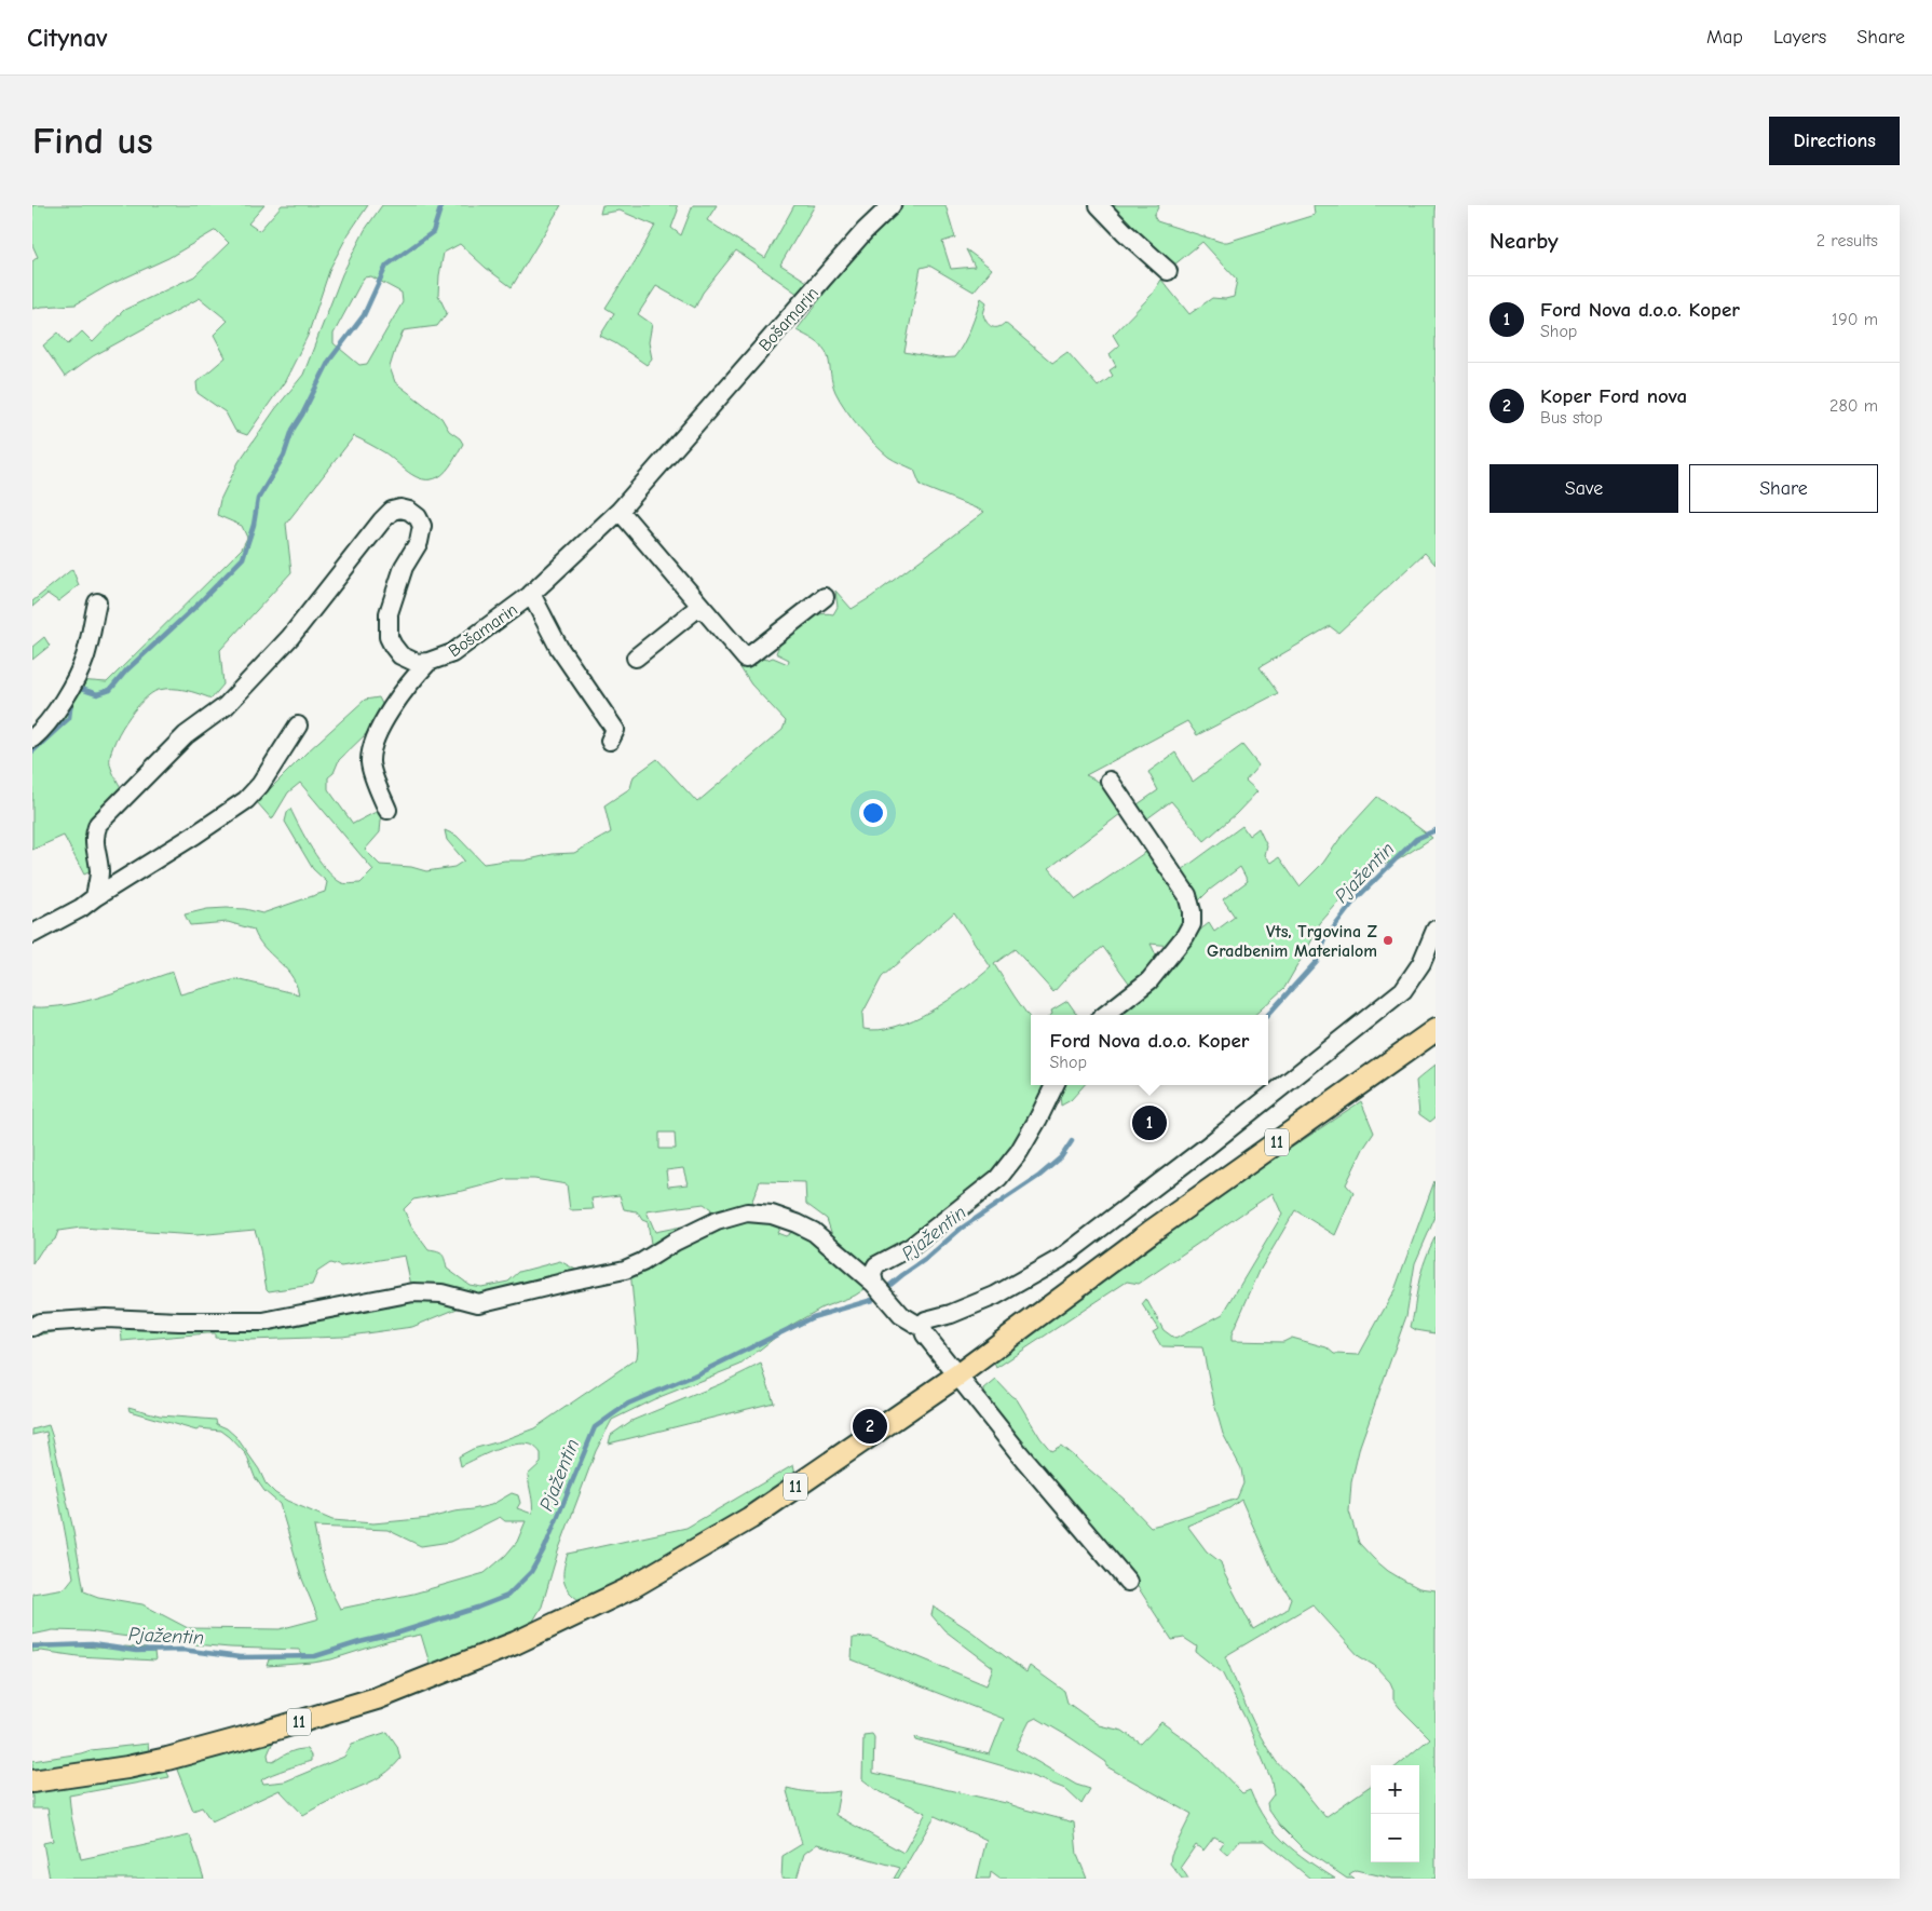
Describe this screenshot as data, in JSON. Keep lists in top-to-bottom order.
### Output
{
  "streets": {
    "main road": ["11"],
    "street": ["Bošamarin"]
  },
  "water": ["Pjažentin"],
  "places": ["Vts, Trgovina Z Gradbenim Materialom"],
  "page": {
    "header": "Citynav",
    "nav": ["Map", "Layers", "Share"],
    "buttons": [
      "Directions",
      ["Save", "Share"]
    ],
    "title": "Find us",
    "heading": ["Nearby", "2 results"],
    "list": [
      {
        "mark": "1",
        "name": "Ford Nova d.o.o. Koper",
        "note": "Shop",
        "value": "190 m"
      },
      {
        "mark": "2",
        "name": "Koper Ford nova",
        "note": "Bus stop",
        "value": "280 m"
      }
    ],
    "popup": ["Ford Nova d.o.o. Koper", "Shop"],
    "pins": ["1", "2"],
    "map_buttons": ["+", "−"]
  }
}
